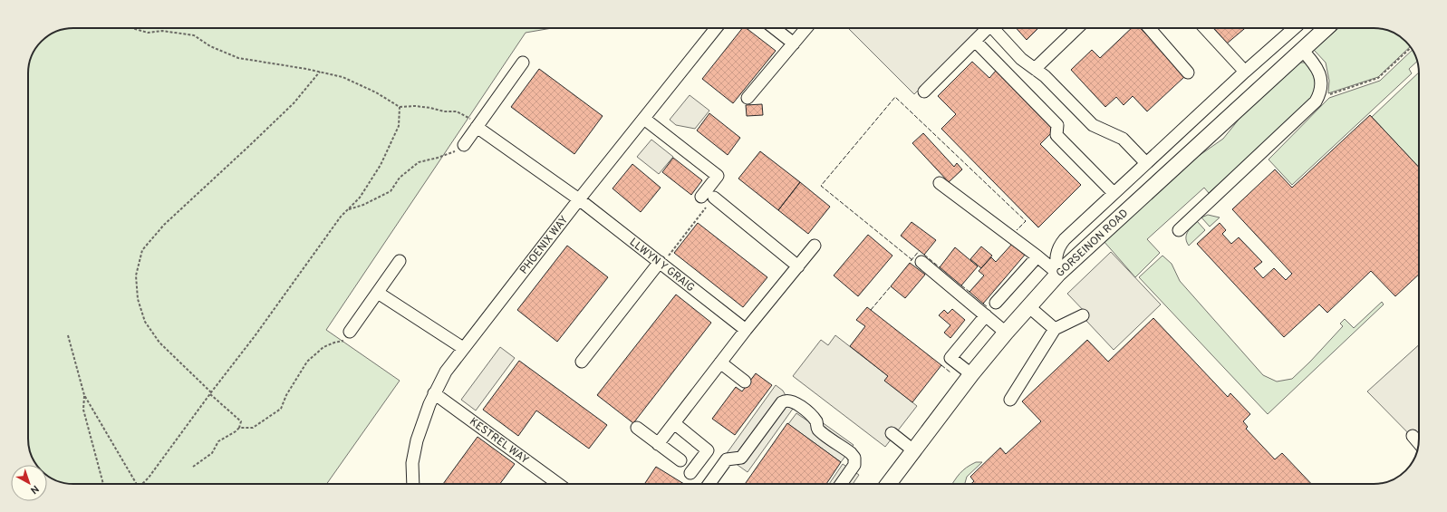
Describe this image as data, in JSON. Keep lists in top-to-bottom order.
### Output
{
  "streets": {
    "main road": ["GORSEINON ROAD"],
    "street": ["PHOENIX WAY", "LLWYN Y GRAIG", "KESTREL WAY"]
  },
  "crossings": [
    ["PHOENIX WAY", "LLWYN Y GRAIG"],
    ["PHOENIX WAY", "KESTREL WAY"]
  ],
  "north": "bottom right"
}
